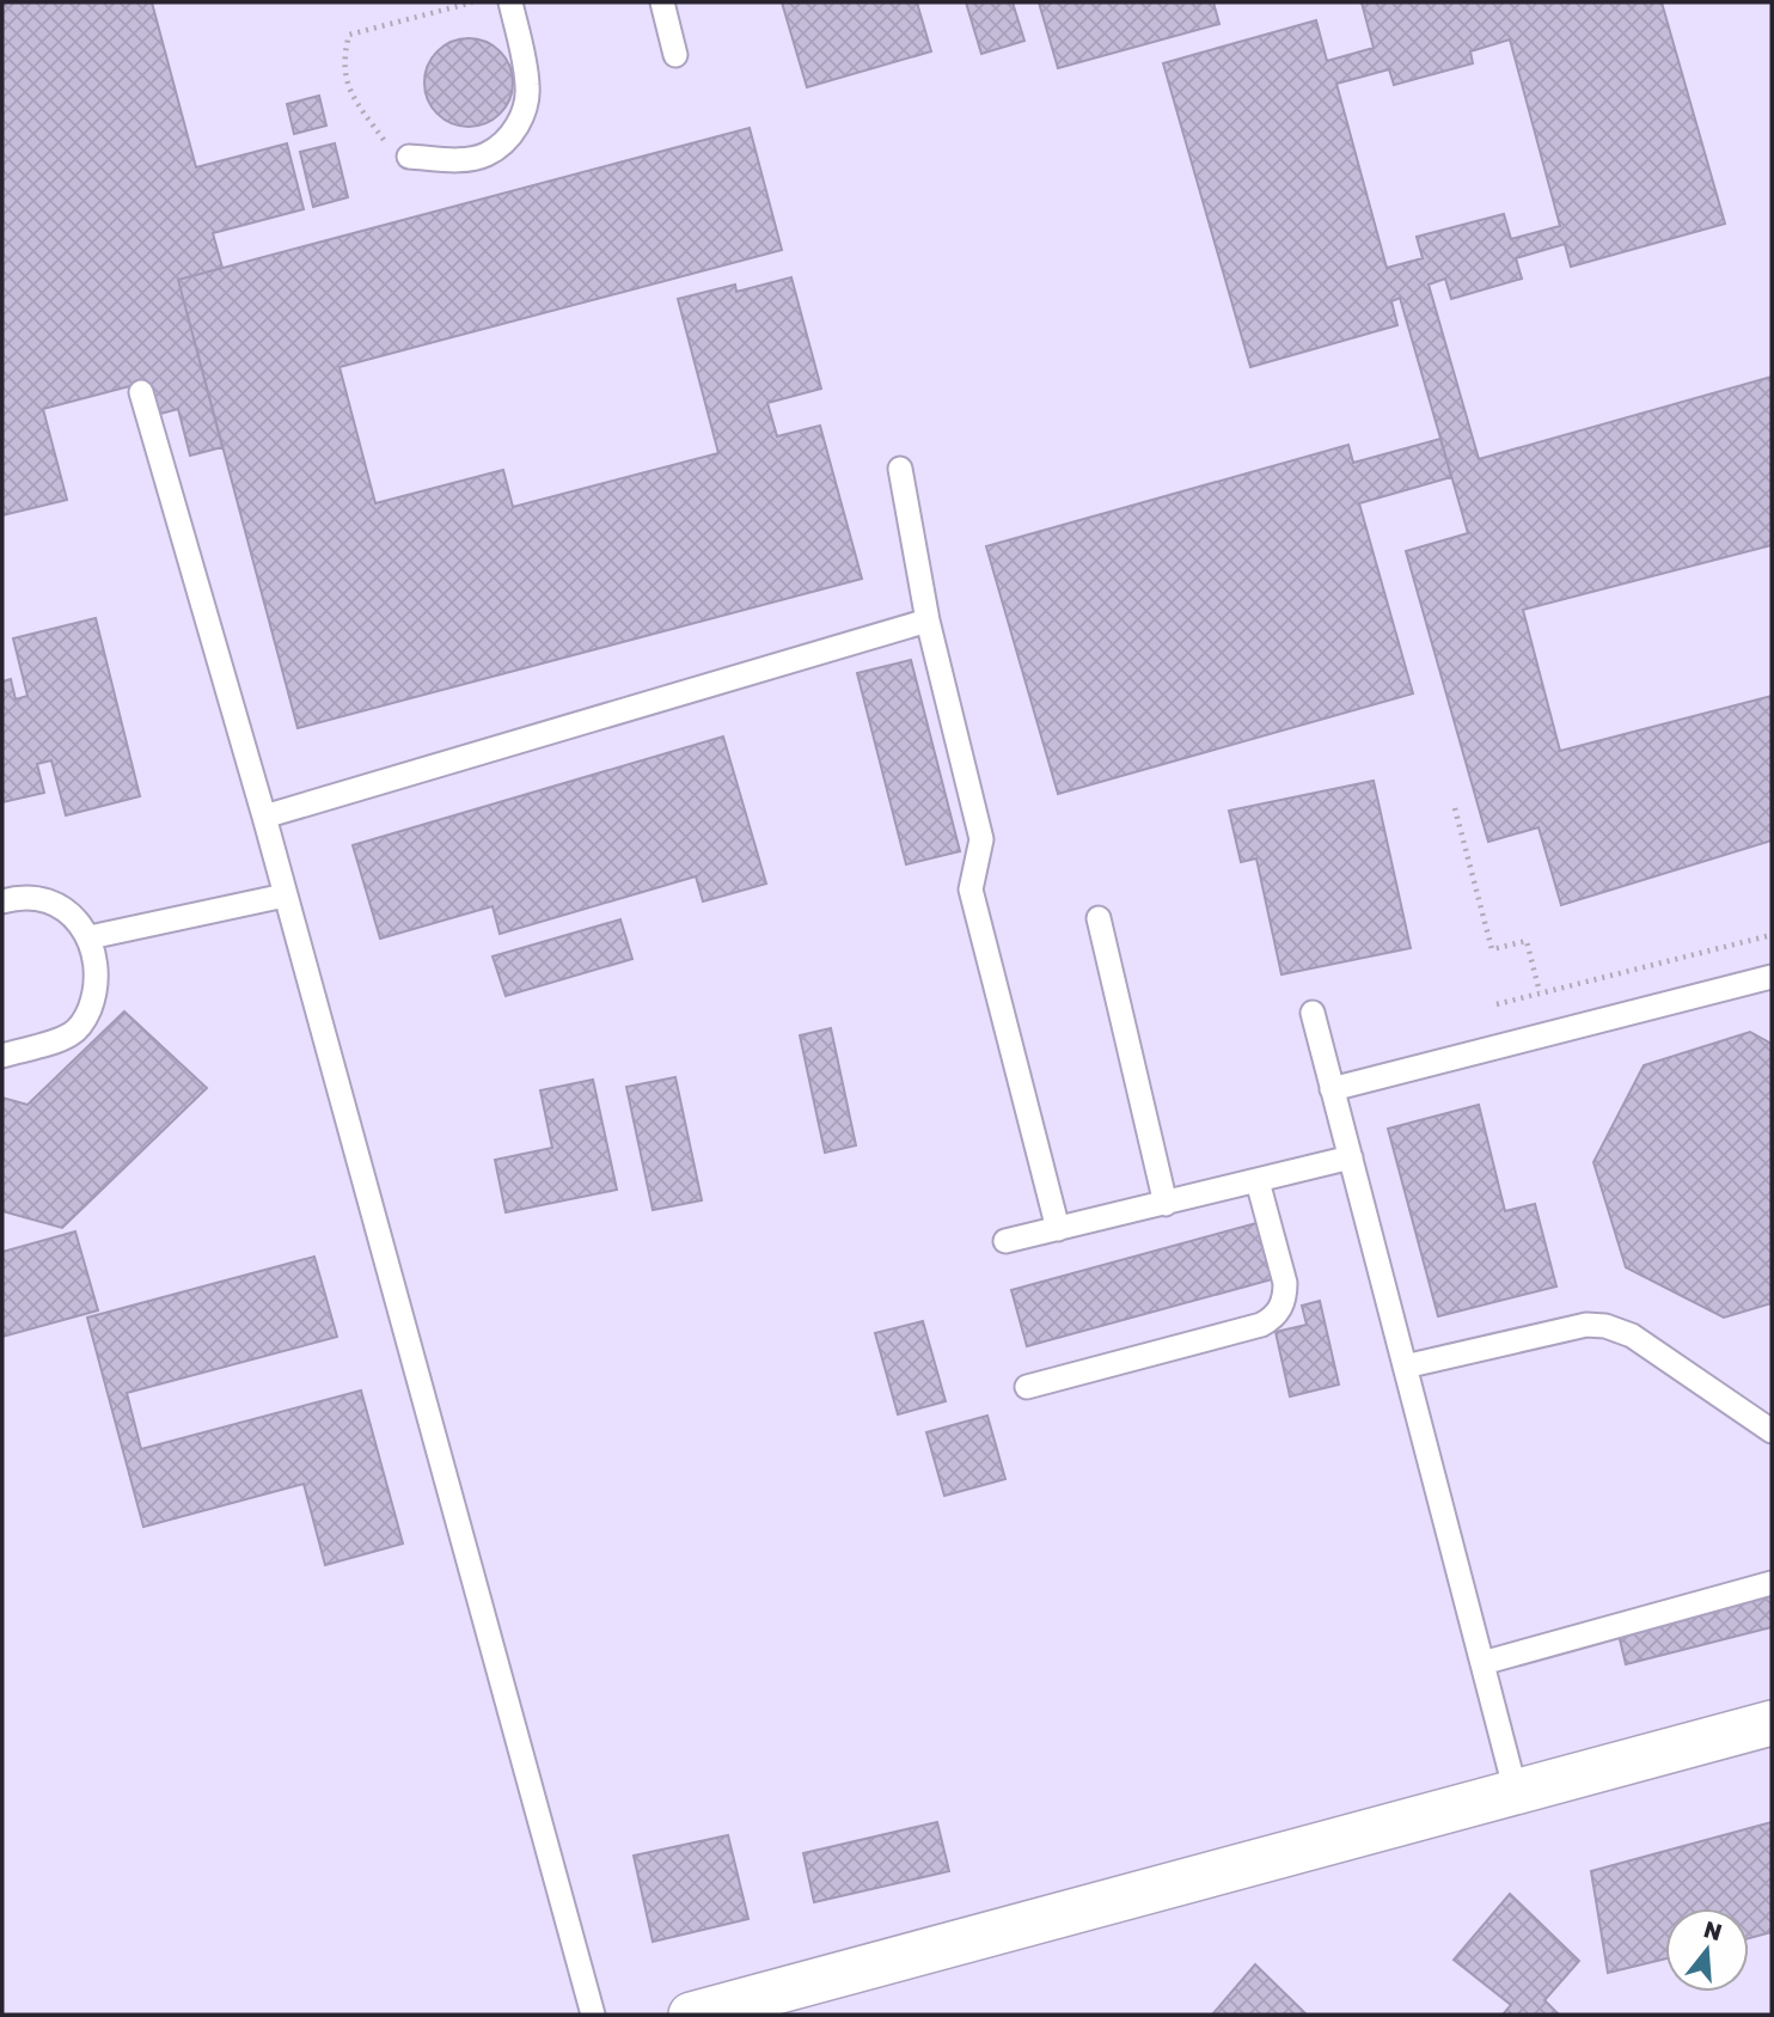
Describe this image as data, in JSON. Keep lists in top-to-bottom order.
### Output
{
  "north": "top"
}
